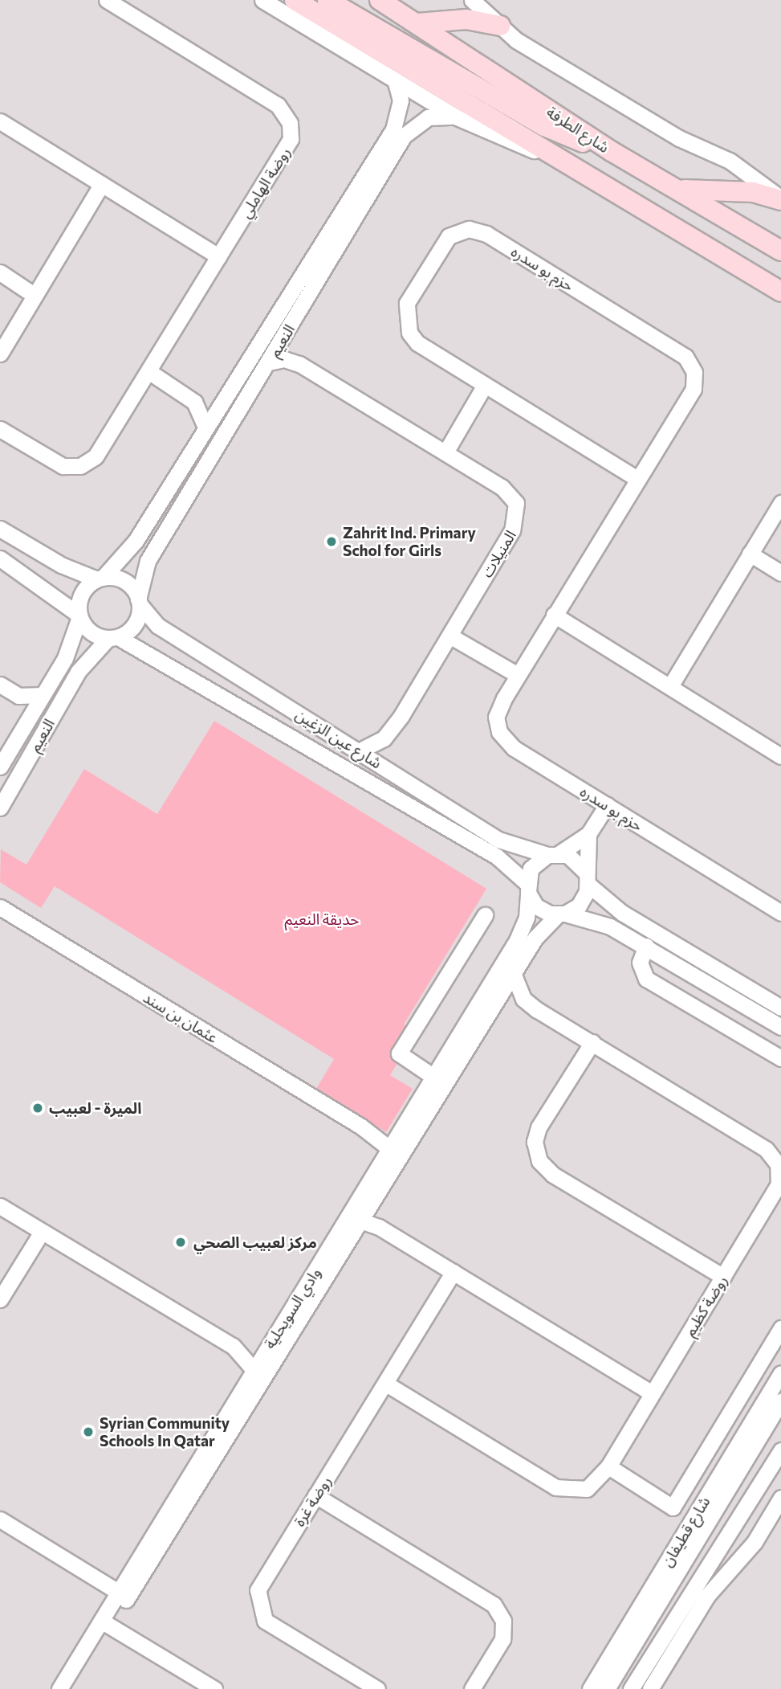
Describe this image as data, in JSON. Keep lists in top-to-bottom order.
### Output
{
  "streets": {
    "main road": ["شارع الطرفة"],
    "street": [
      "روضة الهاملي",
      "حزم بو سدره",
      "النعيم",
      "المنيلات",
      "شارع عين الزغين",
      "عثمان بن سند",
      "روضة كظيم",
      "وادي السويحلية",
      "روضة غرة",
      "شارع قطيفان"
    ]
  },
  "crossings": [
    ["النعيم", "المنيلات"],
    ["النعيم", "شارع عين الزغين"],
    ["المنيلات", "شارع عين الزغين"],
    ["شارع عين الزغين", "وادي السويحلية"],
    ["عثمان بن سند", "وادي السويحلية"],
    ["روضة كظيم", "وادي السويحلية"],
    ["روضة كظيم", "روضة غرة"]
  ],
  "parks": ["حديقة النعيم"],
  "places": [
    "Zahrit Ind. Primary Schol for Girls",
    "الميرة - لعبيب",
    "مركز لعبيب الصحي",
    "Syrian Community Schools In Qatar"
  ]
}
